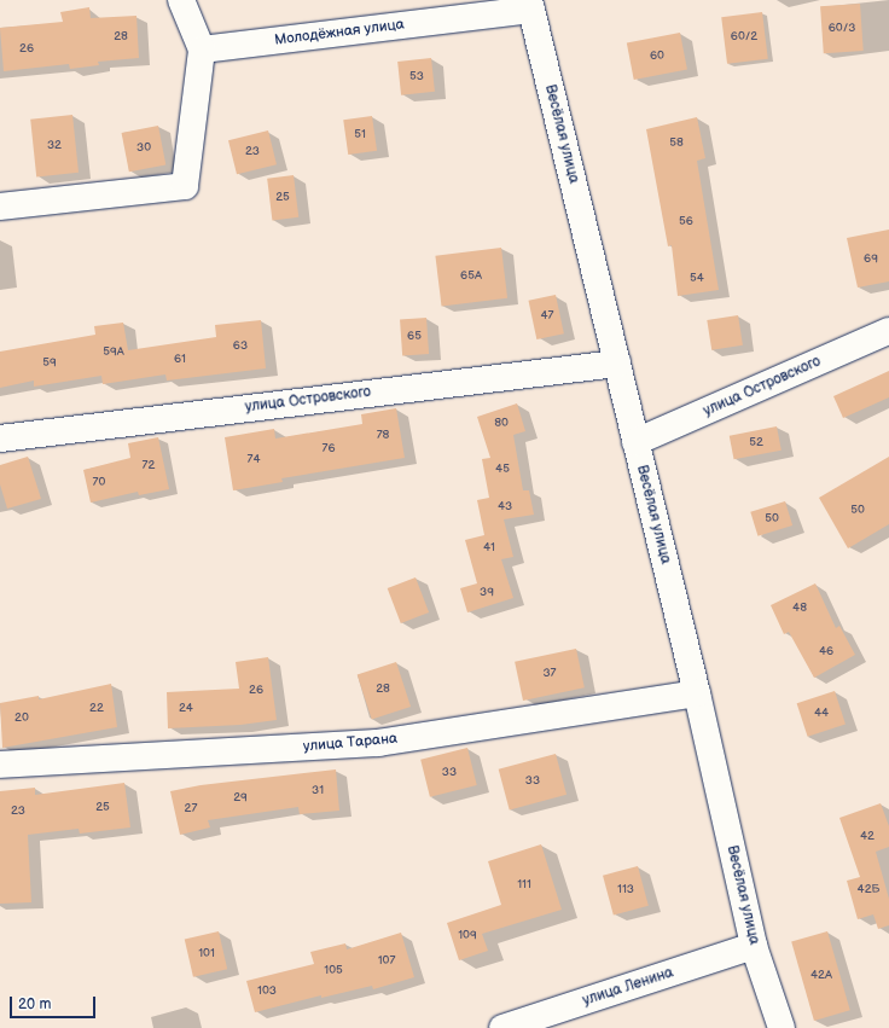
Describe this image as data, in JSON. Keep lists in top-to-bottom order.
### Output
{
  "streets": {
    "street": [
      "Молодёжная улица",
      "Весёлая улица",
      "улица Островского",
      "улица Тарана",
      "улица Ленина"
    ]
  },
  "crossings": [
    ["Молодёжная улица", "Весёлая улица"],
    ["Весёлая улица", "улица Островского"],
    ["Весёлая улица", "улица Тарана"],
    ["Весёлая улица", "улица Ленина"]
  ],
  "house_numbers": [
    "60/3",
    "28",
    "60/2",
    "26",
    "60",
    "53",
    "51",
    "58",
    "32",
    "30",
    "23",
    "25",
    "56",
    "69",
    "65А",
    "54",
    "47",
    "65",
    "63",
    "59А",
    "61",
    "59",
    "80",
    "78",
    "52",
    "76",
    "74",
    "72",
    "45",
    "70",
    "43",
    "50",
    "50",
    "41",
    "39",
    "48",
    "46",
    "37",
    "28",
    "26",
    "22",
    "24",
    "44",
    "20",
    "33",
    "33",
    "31",
    "29",
    "25",
    "27",
    "23",
    "42",
    "111",
    "113",
    "42Б",
    "109",
    "101",
    "107",
    "105",
    "42А",
    "103"
  ],
  "scale_bar": "20 m"
}
